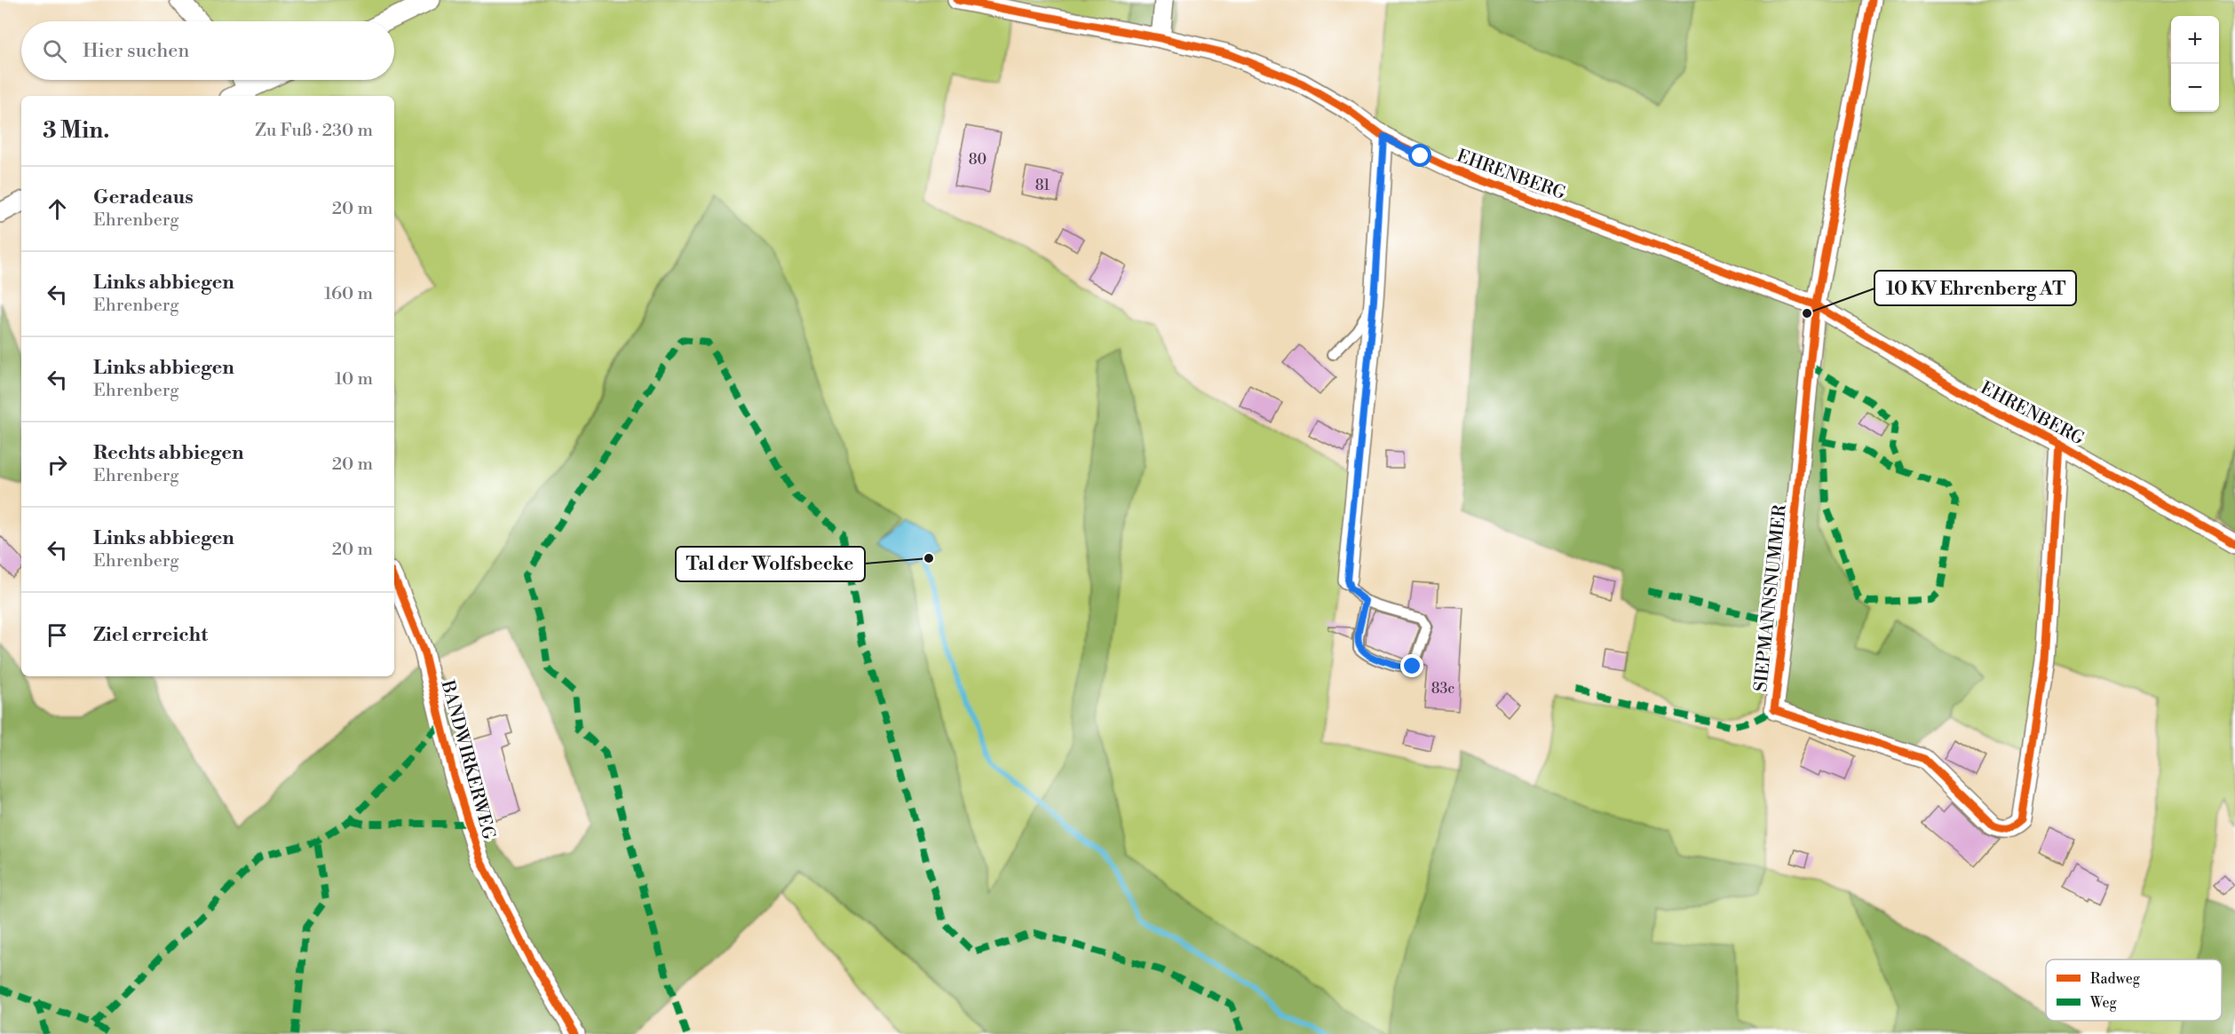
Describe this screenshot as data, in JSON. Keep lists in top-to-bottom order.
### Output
{
  "streets": {
    "street": ["EHRENBERG", "SIEPMANNSNUMMER", "BANDWIRKERWEG"]
  },
  "crossings": [
    ["EHRENBERG", "SIEPMANNSNUMMER"]
  ],
  "places": ["10 KV Ehrenberg AT", "Tal der Wolfsbecke"],
  "house_numbers": ["80", "81", "83c"],
  "legend": ["Radweg", "Weg"],
  "page": {
    "map_buttons": ["+", "−"],
    "search": "Hier suchen",
    "heading": ["3 Min.", "Zu Fuß · 230 m"],
    "list": [
      ["Geradeaus", "Ehrenberg", "20 m"],
      ["Links abbiegen", "Ehrenberg", "160 m"],
      ["Links abbiegen", "Ehrenberg", "10 m"],
      ["Rechts abbiegen", "Ehrenberg", "20 m"],
      ["Links abbiegen", "Ehrenberg", "20 m"],
      "Ziel erreicht"
    ]
  }
}
